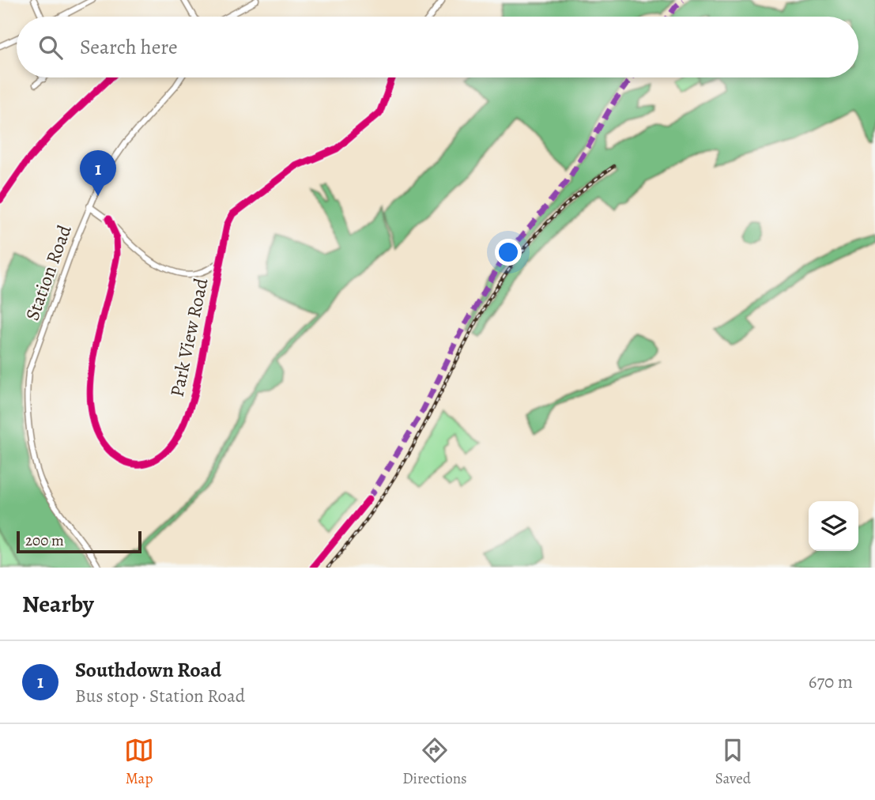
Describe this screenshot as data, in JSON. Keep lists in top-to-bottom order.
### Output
{
  "streets": {
    "street": ["Station Road", "Park View Road"]
  },
  "scale_bar": "200 m",
  "page": {
    "search": "Search here",
    "pins": "1",
    "scale": "200 m",
    "heading": "Nearby",
    "list": [
      {
        "mark": "1",
        "name": "Southdown Road",
        "note": "Bus stop · Station Road",
        "value": "670 m"
      }
    ],
    "nav": ["Map", "Directions", "Saved"]
  }
}
